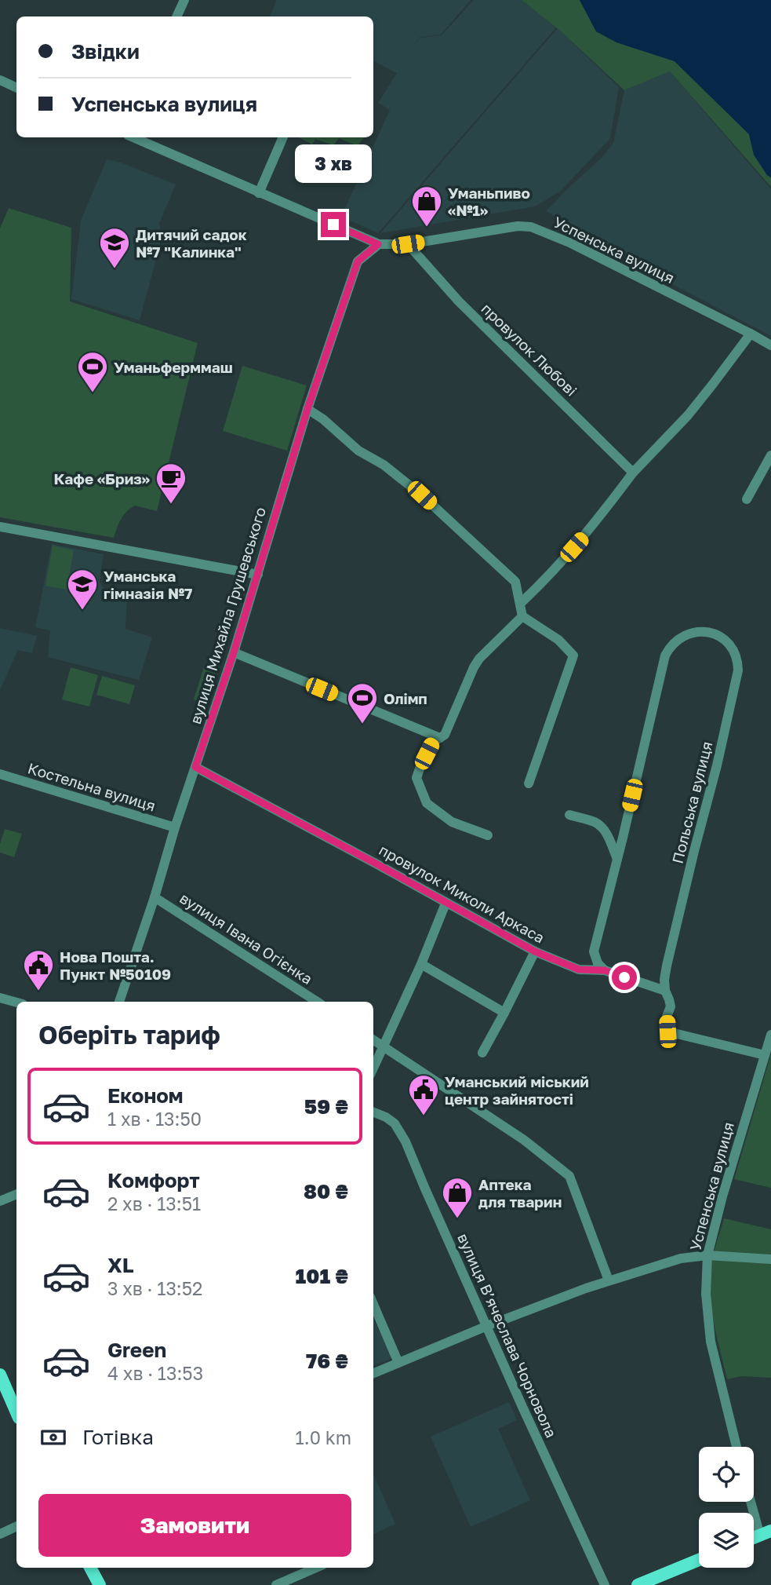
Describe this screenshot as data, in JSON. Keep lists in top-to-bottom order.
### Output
{
  "streets": {
    "street": [
      "Успенська вулиця",
      "провулок Любові",
      "вулиця Михайла Грушевського",
      "Костельна вулиця",
      "Польська вулиця",
      "провулок Миколи Аркаса",
      "вулиця Івана Огієнка",
      "вулиця В’ячеслава Чорновола"
    ]
  },
  "crossings": [
    ["Успенська вулиця", "провулок Любові"],
    ["Успенська вулиця", "вулиця Михайла Грушевського"],
    ["вулиця Михайла Грушевського", "Костельна вулиця"],
    ["вулиця Михайла Грушевського", "провулок Миколи Аркаса"],
    ["вулиця Михайла Грушевського", "вулиця Івана Огієнка"],
    ["Польська вулиця", "провулок Миколи Аркаса"]
  ],
  "places": {
    "shop": ["Уманьпиво «№1»", "Аптека для тварин"],
    "school or university": ["Дитячий садок №7 \"Калинка\"", "Уманська гімназія №7"],
    "sports": ["Уманьферммаш", "Олімп"],
    "cafe": ["Кафе «Бриз»"],
    "public building": ["Нова Пошта. Пункт №50109", "Уманський міський центр зайнятості"]
  },
  "page": {
    "banner": ["Звідки", "Успенська вулиця"],
    "bubble": "3 хв",
    "heading": "Оберіть тариф",
    "list": [
      {
        "name": "Економ",
        "note": "1 хв · 13:50",
        "value": "59 ₴"
      },
      {
        "name": "Комфорт",
        "note": "2 хв · 13:51",
        "value": "80 ₴"
      },
      {
        "name": "XL",
        "note": "3 хв · 13:52",
        "value": "101 ₴"
      },
      {
        "name": "Green",
        "note": "4 хв · 13:53",
        "value": "76 ₴"
      }
    ],
    "pay": ["Готівка", "1.0 km"],
    "buttons": "Замовити"
  }
}
